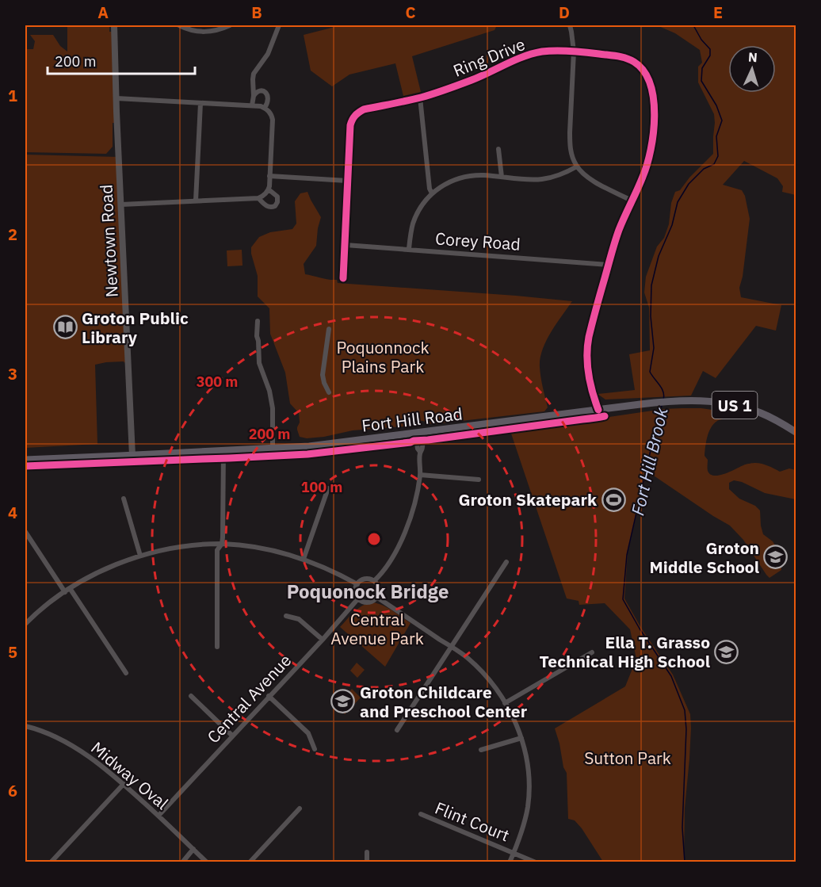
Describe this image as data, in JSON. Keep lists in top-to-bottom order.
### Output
{
  "streets": {
    "main road": ["Newtown Road", "US 1", "Fort Hill Road"],
    "street": [
      "Ring Drive",
      "Corey Road",
      "Central Avenue",
      "Midway Oval",
      "Flint Court"
    ]
  },
  "crossings": [
    ["Ring Drive", "Corey Road"],
    ["Ring Drive", "Fort Hill Road"],
    ["Newtown Road", "Fort Hill Road"],
    ["Central Avenue", "Midway Oval"]
  ],
  "districts": ["Poquonock Bridge"],
  "water": ["Fort Hill Brook"],
  "parks": ["Poquonnock Plains Park", "Central Avenue Park", "Sutton Park"],
  "places": {
    "library": ["Groton Public Library"],
    "sports": ["Groton Skatepark"],
    "school or university": ["Groton Middle School", "Ella T. Grasso Technical High School", "Groton Childcare and Preschool Center"]
  },
  "scale_bar": "200 m",
  "north": "top",
  "grid": {
    "columns": [
      "A",
      "B",
      "C",
      "D",
      "E"
    ],
    "rows": [
      "1",
      "2",
      "3",
      "4",
      "5",
      "6"
    ]
  },
  "rings": ["300 m", "200 m", "100 m"]
}
